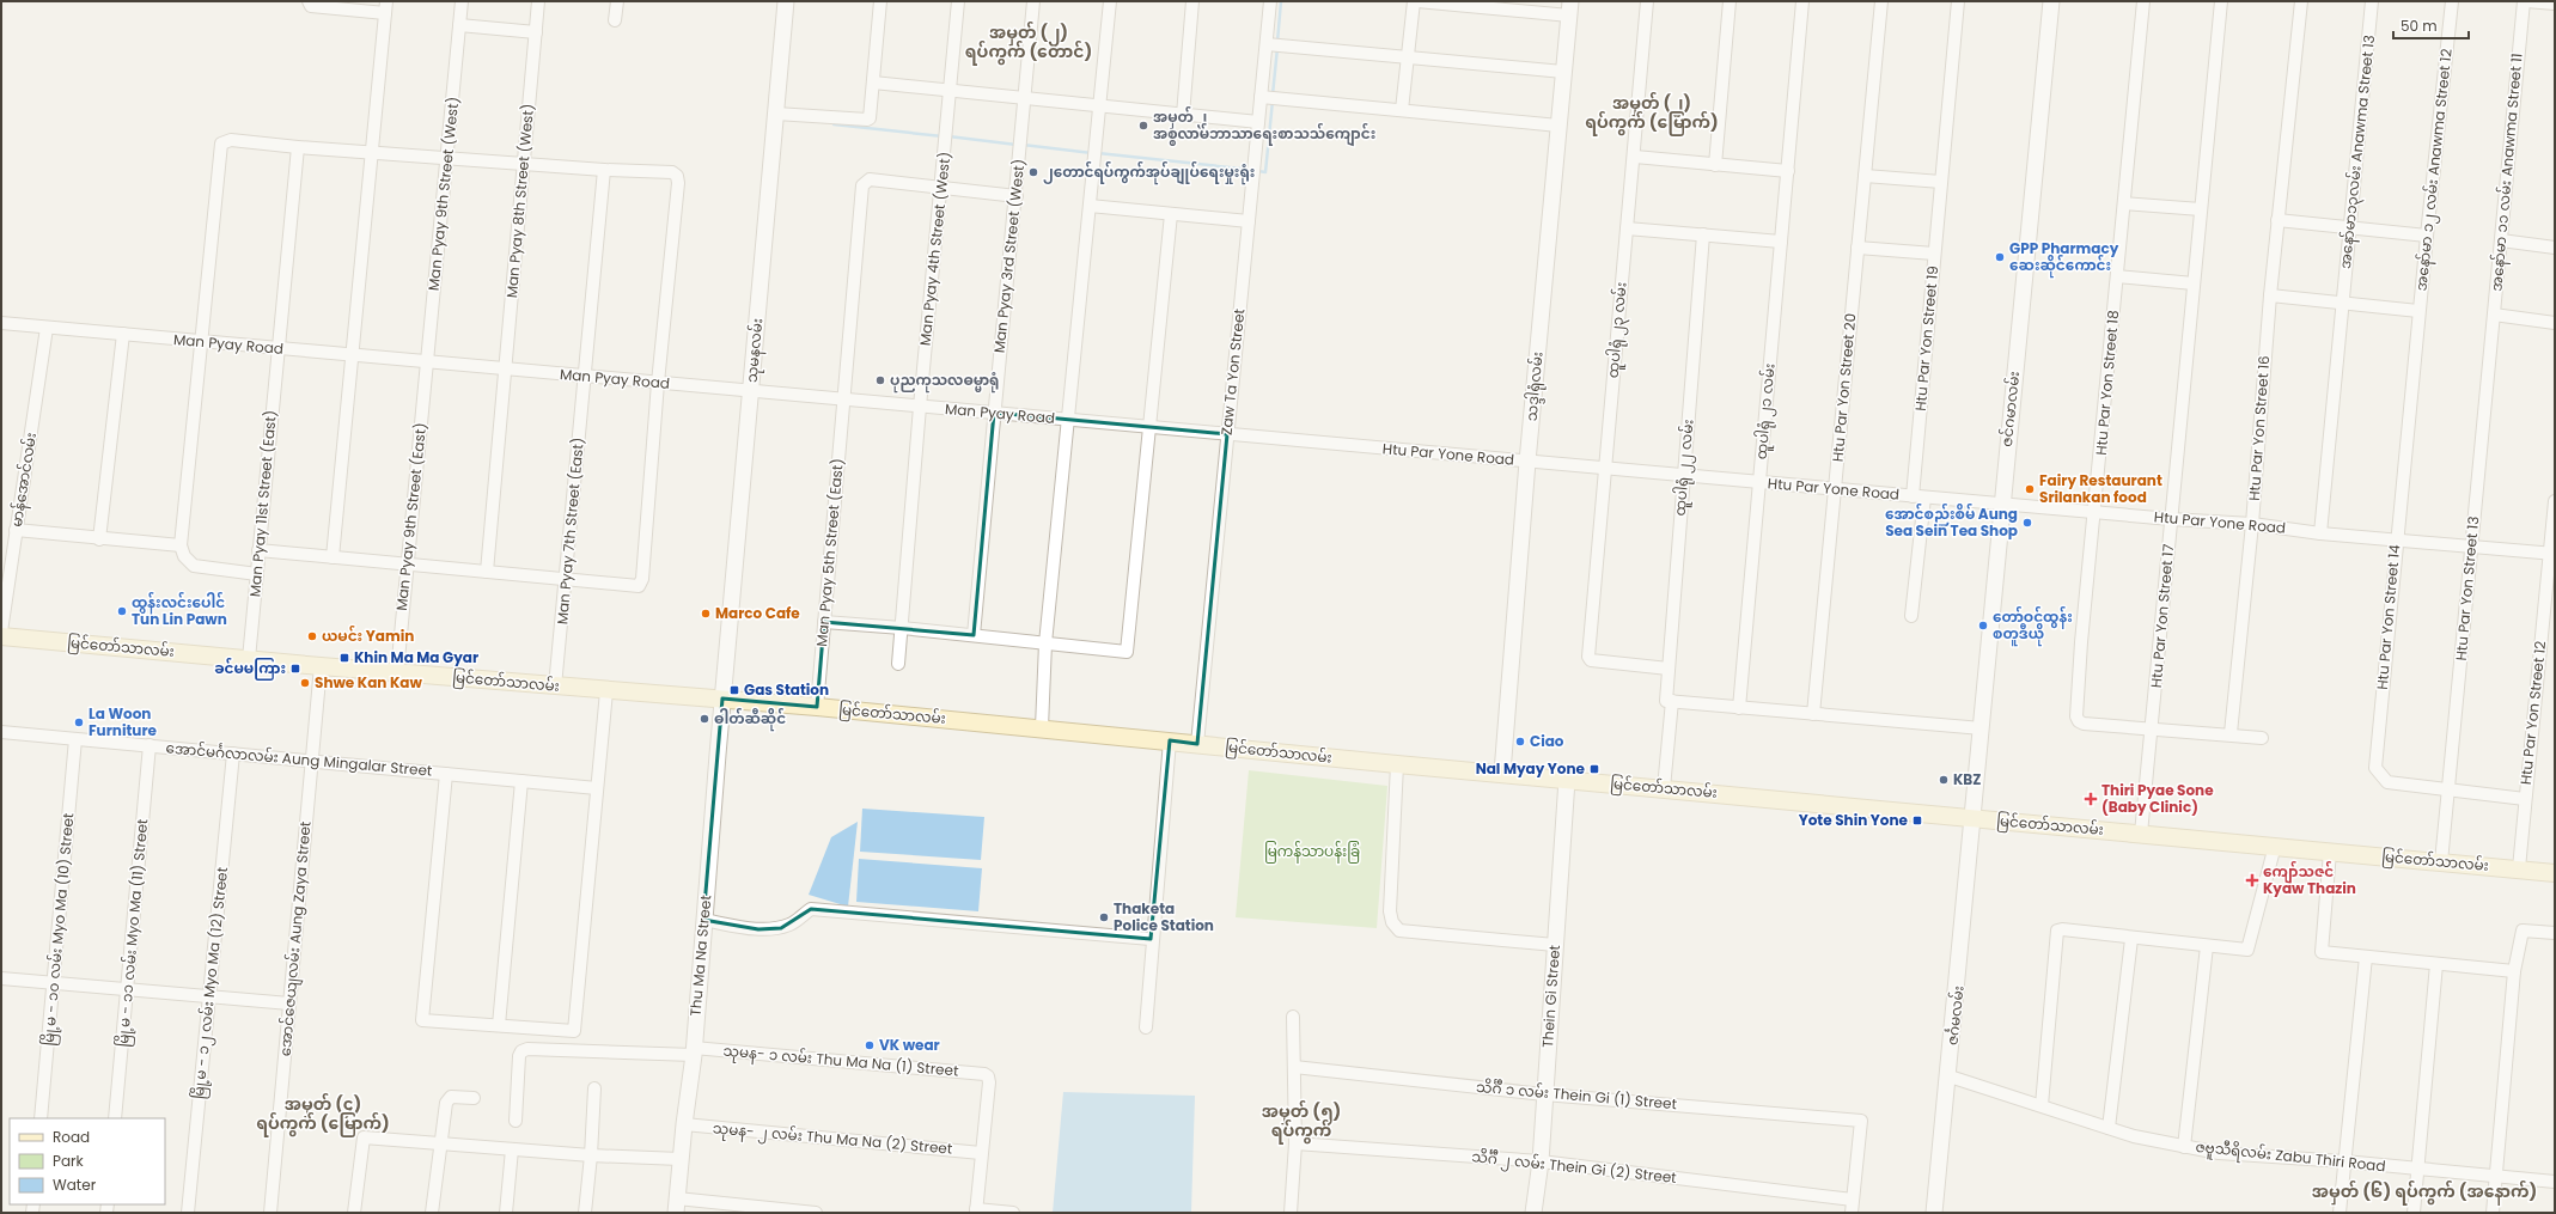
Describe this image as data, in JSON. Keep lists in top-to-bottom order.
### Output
{
  "streets": {
    "main road": ["မြင်တော်သာလမ်း"],
    "street": [
      "အနော်မာ၁၃လမ်း Anawma Street 13",
      "အနော်မာ ၁၂ လမ်း Anawma Street 12",
      "အနော်မာ ၁၁ လမ်း Anawma Street 11",
      "Man Pyay 9th Street (West)",
      "Man Pyay 8th Street (West)",
      "Man Pyay 4th Street (West)",
      "Man Pyay 3rd Street (West)",
      "ထူပါရုံ ၂၃ လမ်း",
      "Htu Par Yon Street 19",
      "Man Pyay Road",
      "သုမနလမ်း",
      "Zaw Ta Yon Street",
      "Htu Par Yon Street 18",
      "သဒ္ဒါရုံလမ်း",
      "Htu Par Yon Street 20",
      "ဇင်ဂမာလမ်း",
      "ထူပါရုံ ၂၁ လမ်း",
      "Htu Par Yon Street 16",
      "Htu Par Yone Road",
      "ထူပါရုံ ၂၂ လမ်း",
      "မာန်အောင်လမ်း",
      "Man Pyay 11st Street (East)",
      "Man Pyay 9th Street (East)",
      "Man Pyay 7th Street (East)",
      "Man Pyay 5th Street (East)",
      "Htu Par Yon Street 13",
      "Htu Par Yon Street 17",
      "Htu Par Yon Street 14",
      "Htu Par Yon Street 12",
      "အောင်မင်္ဂလာလမ်း Aung Mingalar Street",
      "မြို့မ - ၁၀ လမ်း Myo Ma (10) Street",
      "မြို့မ - ၁၁ လမ်း Myo Ma (11) Street",
      "အောင်ဇေယျလမ်း Aung Zaya Street",
      "Thu Ma Na Street",
      "မြို့မ - ၁၂ လမ်း Myo Ma (12) Street",
      "Thein Gi Street",
      "ဇင်္ဂမလမ်း",
      "သုမန- ၁ လမ်း Thu Ma Na (1) Street",
      "သိင်္ဂီ ၁ လမ်း Thein Gi (1) Street",
      "သုမန- ၂ လမ်း Thu Ma Na (2) Street",
      "ဇဗူသီရိလမ်း Zabu Thiri Road",
      "သိင်္ဂီ ၂ လမ်း Thein Gi (2) Street"
    ]
  },
  "crossings": [
    ["အနော်မာ၁၃လမ်း Anawma Street 13", "Htu Par Yone Road"],
    ["အနော်မာ ၁၂ လမ်း Anawma Street 12", "Htu Par Yon Street 14"],
    ["အနော်မာ ၁၁ လမ်း Anawma Street 11", "Htu Par Yon Street 13"],
    ["Man Pyay 9th Street (West)", "Man Pyay Road"],
    ["Man Pyay 9th Street (West)", "Man Pyay 9th Street (East)"],
    ["Man Pyay 8th Street (West)", "Man Pyay Road"],
    ["Man Pyay 4th Street (West)", "Man Pyay Road"],
    ["Man Pyay 4th Street (West)", "Man Pyay 5th Street (East)"],
    ["Man Pyay 3rd Street (West)", "Man Pyay Road"],
    ["ထူပါရုံ ၂၃ လမ်း", "Htu Par Yone Road"],
    ["ထူပါရုံ ၂၃ လမ်း", "ထူပါရုံ ၂၂ လမ်း"],
    ["Htu Par Yon Street 19", "Htu Par Yone Road"],
    ["Man Pyay Road", "သုမနလမ်း"],
    ["Man Pyay Road", "Zaw Ta Yon Street"],
    ["Man Pyay Road", "Htu Par Yone Road"],
    ["Man Pyay Road", "မာန်အောင်လမ်း"],
    ["Man Pyay Road", "Man Pyay 11st Street (East)"],
    ["Man Pyay Road", "Man Pyay 9th Street (East)"],
    ["Man Pyay Road", "Man Pyay 7th Street (East)"],
    ["Man Pyay Road", "Man Pyay 5th Street (East)"],
    ["သုမနလမ်း", "မြင်တော်သာလမ်း"],
    ["သုမနလမ်း", "Thu Ma Na Street"],
    ["Zaw Ta Yon Street", "Htu Par Yone Road"],
    ["Zaw Ta Yon Street", "မြင်တော်သာလမ်း"],
    ["Htu Par Yon Street 18", "Htu Par Yone Road"],
    ["Htu Par Yon Street 18", "Htu Par Yon Street 17"],
    ["သဒ္ဒါရုံလမ်း", "Htu Par Yone Road"],
    ["သဒ္ဒါရုံလမ်း", "မြင်တော်သာလမ်း"],
    ["Htu Par Yon Street 20", "Htu Par Yone Road"],
    ["ဇင်ဂမာလမ်း", "Htu Par Yone Road"],
    ["ဇင်ဂမာလမ်း", "မြင်တော်သာလမ်း"],
    ["ဇင်ဂမာလမ်း", "ဇင်္ဂမလမ်း"],
    ["ထူပါရုံ ၂၁ လမ်း", "Htu Par Yone Road"],
    ["Htu Par Yon Street 16", "Htu Par Yone Road"],
    ["Htu Par Yone Road", "ထူပါရုံ ၂၂ လမ်း"],
    ["Htu Par Yone Road", "Htu Par Yon Street 13"],
    ["Htu Par Yone Road", "Htu Par Yon Street 17"],
    ["Htu Par Yone Road", "Htu Par Yon Street 14"],
    ["Htu Par Yone Road", "Htu Par Yon Street 12"],
    ["ထူပါရုံ ၂၂ လမ်း", "မြင်တော်သာလမ်း"],
    ["Man Pyay 11st Street (East)", "မြင်တော်သာလမ်း"],
    ["Man Pyay 9th Street (East)", "မြင်တော်သာလမ်း"],
    ["Man Pyay 7th Street (East)", "မြင်တော်သာလမ်း"],
    ["Man Pyay 5th Street (East)", "မြင်တော်သာလမ်း"],
    ["Htu Par Yon Street 13", "Htu Par Yon Street 14"],
    ["Htu Par Yon Street 13", "မြင်တော်သာလမ်း"],
    ["Htu Par Yon Street 17", "မြင်တော်သာလမ်း"],
    ["Htu Par Yon Street 14", "Htu Par Yon Street 12"],
    ["မြင်တော်သာလမ်း", "Htu Par Yon Street 12"],
    ["မြင်တော်သာလမ်း", "အောင်ဇေယျလမ်း Aung Zaya Street"],
    ["မြင်တော်သာလမ်း", "Thu Ma Na Street"],
    ["မြင်တော်သာလမ်း", "Thein Gi Street"],
    ["မြင်တော်သာလမ်း", "ဇင်္ဂမလမ်း"],
    ["အောင်မင်္ဂလာလမ်း Aung Mingalar Street", "မြို့မ - ၁၀ လမ်း Myo Ma (10) Street"],
    ["အောင်မင်္ဂလာလမ်း Aung Mingalar Street", "မြို့မ - ၁၁ လမ်း Myo Ma (11) Street"],
    ["အောင်မင်္ဂလာလမ်း Aung Mingalar Street", "အောင်ဇေယျလမ်း Aung Zaya Street"],
    ["အောင်မင်္ဂလာလမ်း Aung Mingalar Street", "မြို့မ - ၁၂ လမ်း Myo Ma (12) Street"],
    ["Thu Ma Na Street", "သုမန- ၁ လမ်း Thu Ma Na (1) Street"],
    ["Thu Ma Na Street", "သုမန- ၂ လမ်း Thu Ma Na (2) Street"],
    ["Thein Gi Street", "သိင်္ဂီ ၁ လမ်း Thein Gi (1) Street"],
    ["Thein Gi Street", "သိင်္ဂီ ၂ လမ်း Thein Gi (2) Street"],
    ["ဇင်္ဂမလမ်း", "ဇဗူသီရိလမ်း Zabu Thiri Road"],
    ["သုမန- ၁ လမ်း Thu Ma Na (1) Street", "သုမန- ၂ လမ်း Thu Ma Na (2) Street"],
    ["သိင်္ဂီ ၁ လမ်း Thein Gi (1) Street", "သိင်္ဂီ ၂ လမ်း Thein Gi (2) Street"]
  ],
  "districts": [
    "အမှတ် (၂) ရပ်ကွက် (တောင်)",
    "အမှတ် (၂) ရပ်ကွက် (မြောက်)",
    "အမှတ် (၄) ရပ်ကွက် (မြောက်)",
    "အမှတ် (၅) ရပ်ကွက်",
    "အမှတ် (၆) ရပ်ကွက် (အနောက်)"
  ],
  "parks": ["မြကန်သာပန်းခြံ"],
  "places": {
    "other": [
      "အမှတ် ၂ အစ္စလာမ်ဘာသာရေးစာသသ်ကျောင်း",
      "၂တောင်ရပ်ကွက်အုပ်ချုပ်ရေးမှုးရုံး",
      "GPP Pharmacy ဆေးဆိုင်ကောင်း",
      "ပုညကုသလဓမ္မာရုံ",
      "Fairy Restaurant Srilankan food",
      "အောင်စည်းစိမ် Aung Sea Sein Tea Shop",
      "ထွန်းလင်းပေါင် Tun Lin Pawn",
      "Marco Cafe",
      "တော်ဝင်ထွန်း စတူဒီယို",
      "ယမင်း Yamin",
      "Shwe Kan Kaw",
      "ဓါတ်ဆီဆိုင်",
      "La Woon Furniture",
      "Ciao",
      "KBZ",
      "Thaketa Police Station",
      "VK wear"
    ],
    "transit": [
      "Khin Ma Ma Gyar",
      "ခင်မမကြား",
      "Gas Station",
      "Nal Myay Yone",
      "Yote Shin Yone"
    ],
    "health": ["Thiri Pyae Sone (Baby Clinic)", "ကျော်သဇင် Kyaw Thazin"]
  },
  "legend": ["Road", "Park", "Water"],
  "scale_bar": "50 m"
}
